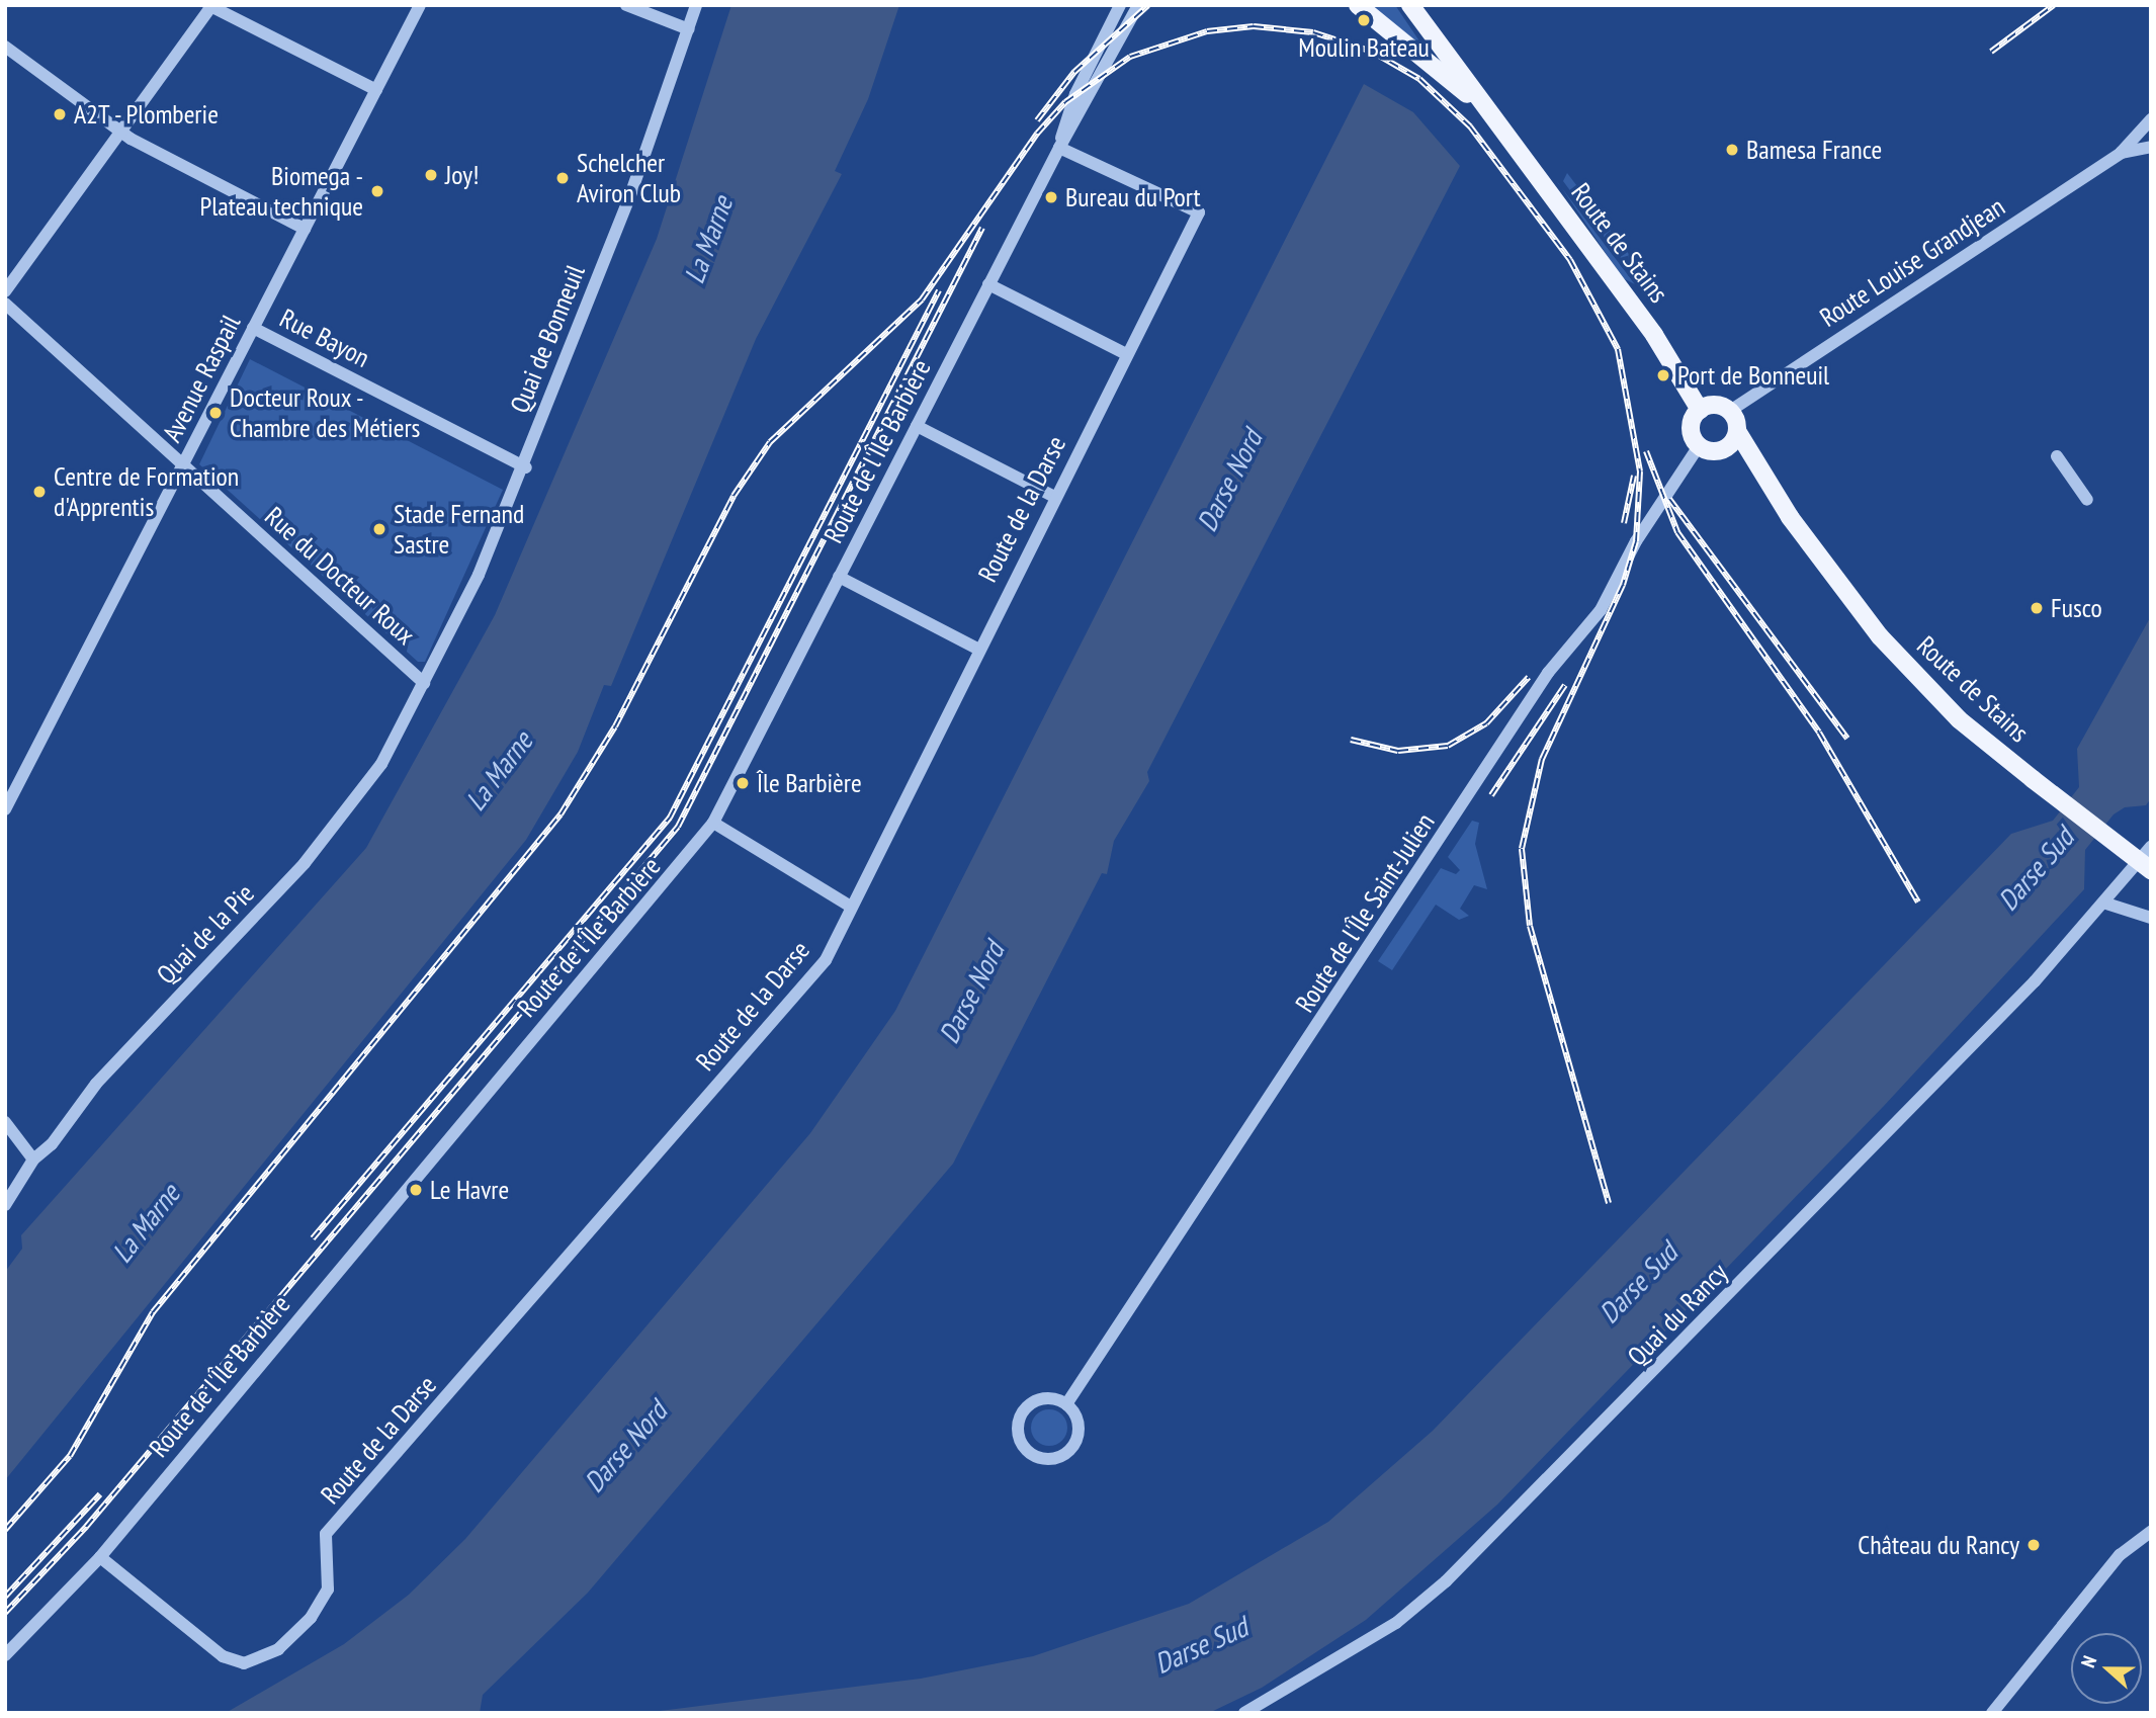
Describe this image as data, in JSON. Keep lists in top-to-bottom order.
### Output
{
  "streets": {
    "main road": ["Route de Stains"],
    "street": [
      "Route Louise Grandjean",
      "Rue Bayon",
      "Quai de Bonneuil",
      "Avenue Raspail",
      "Route de l'Île Barbière",
      "Route de la Darse",
      "Rue du Docteur Roux",
      "Route de l'Île Saint-Julien",
      "Quai de la Pie",
      "Quai du Rancy"
    ]
  },
  "crossings": [
    ["Route de Stains", "Route Louise Grandjean"],
    ["Route de Stains", "Route de l'Île Saint-Julien"],
    ["Route Louise Grandjean", "Route de l'Île Saint-Julien"],
    ["Rue Bayon", "Quai de Bonneuil"],
    ["Rue Bayon", "Avenue Raspail"],
    ["Quai de Bonneuil", "Rue du Docteur Roux"],
    ["Quai de Bonneuil", "Quai de la Pie"],
    ["Avenue Raspail", "Rue du Docteur Roux"],
    ["Route de l'Île Barbière", "Route de la Darse"],
    ["Rue du Docteur Roux", "Quai de la Pie"]
  ],
  "water": ["La Marne", "Darse Nord", "Darse Sud"],
  "places": [
    "Moulin Bateau",
    "A2T - Plomberie",
    "Bamesa France",
    "Joy!",
    "Schelcher Aviron Club",
    "Biomega - Plateau technique",
    "Bureau du Port",
    "Port de Bonneuil",
    "Docteur Roux - Chambre des Métiers",
    "Centre de Formation d'Apprentis",
    "Stade Fernand Sastre",
    "Fusco",
    "Île Barbière",
    "Le Havre",
    "Château du Rancy"
  ],
  "north": "left"
}
